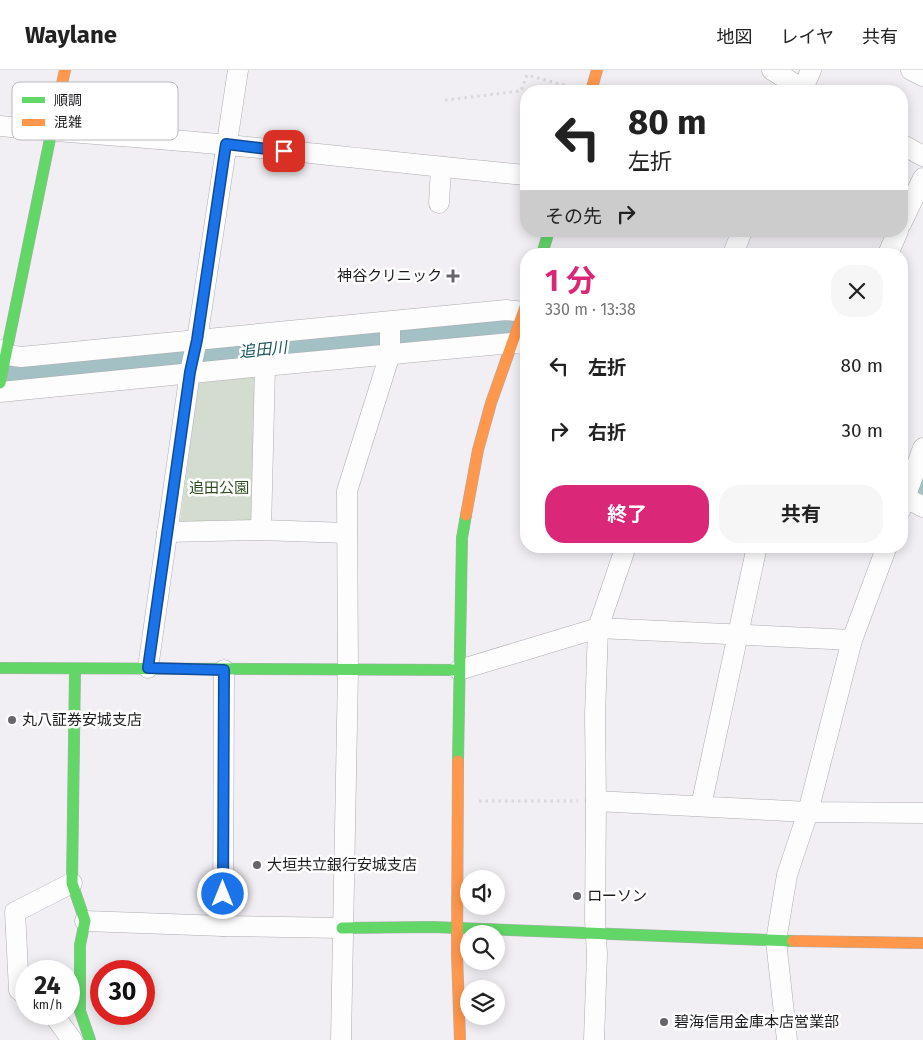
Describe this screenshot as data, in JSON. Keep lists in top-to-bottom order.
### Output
{
  "water": ["追田川"],
  "parks": ["追田公園"],
  "places": {
    "health": ["神谷クリニック"],
    "other": [
      "丸八証券安城支店",
      "大垣共立銀行安城支店",
      "ローソン",
      "碧海信用金庫本店営業部"
    ]
  },
  "legend": ["順調", "混雑"],
  "page": {
    "header": "Waylane",
    "nav": ["地図", "レイヤ", "共有"],
    "turn": ["80 m", "左折"],
    "then": "その先",
    "heading": ["1 分", "330 m · 13:38"],
    "list": [
      {
        "name": "左折",
        "value": "80 m"
      },
      {
        "name": "右折",
        "value": "30 m"
      }
    ],
    "buttons": ["終了", "共有"],
    "speed": "24 km/h",
    "limit": "30"
  }
}
